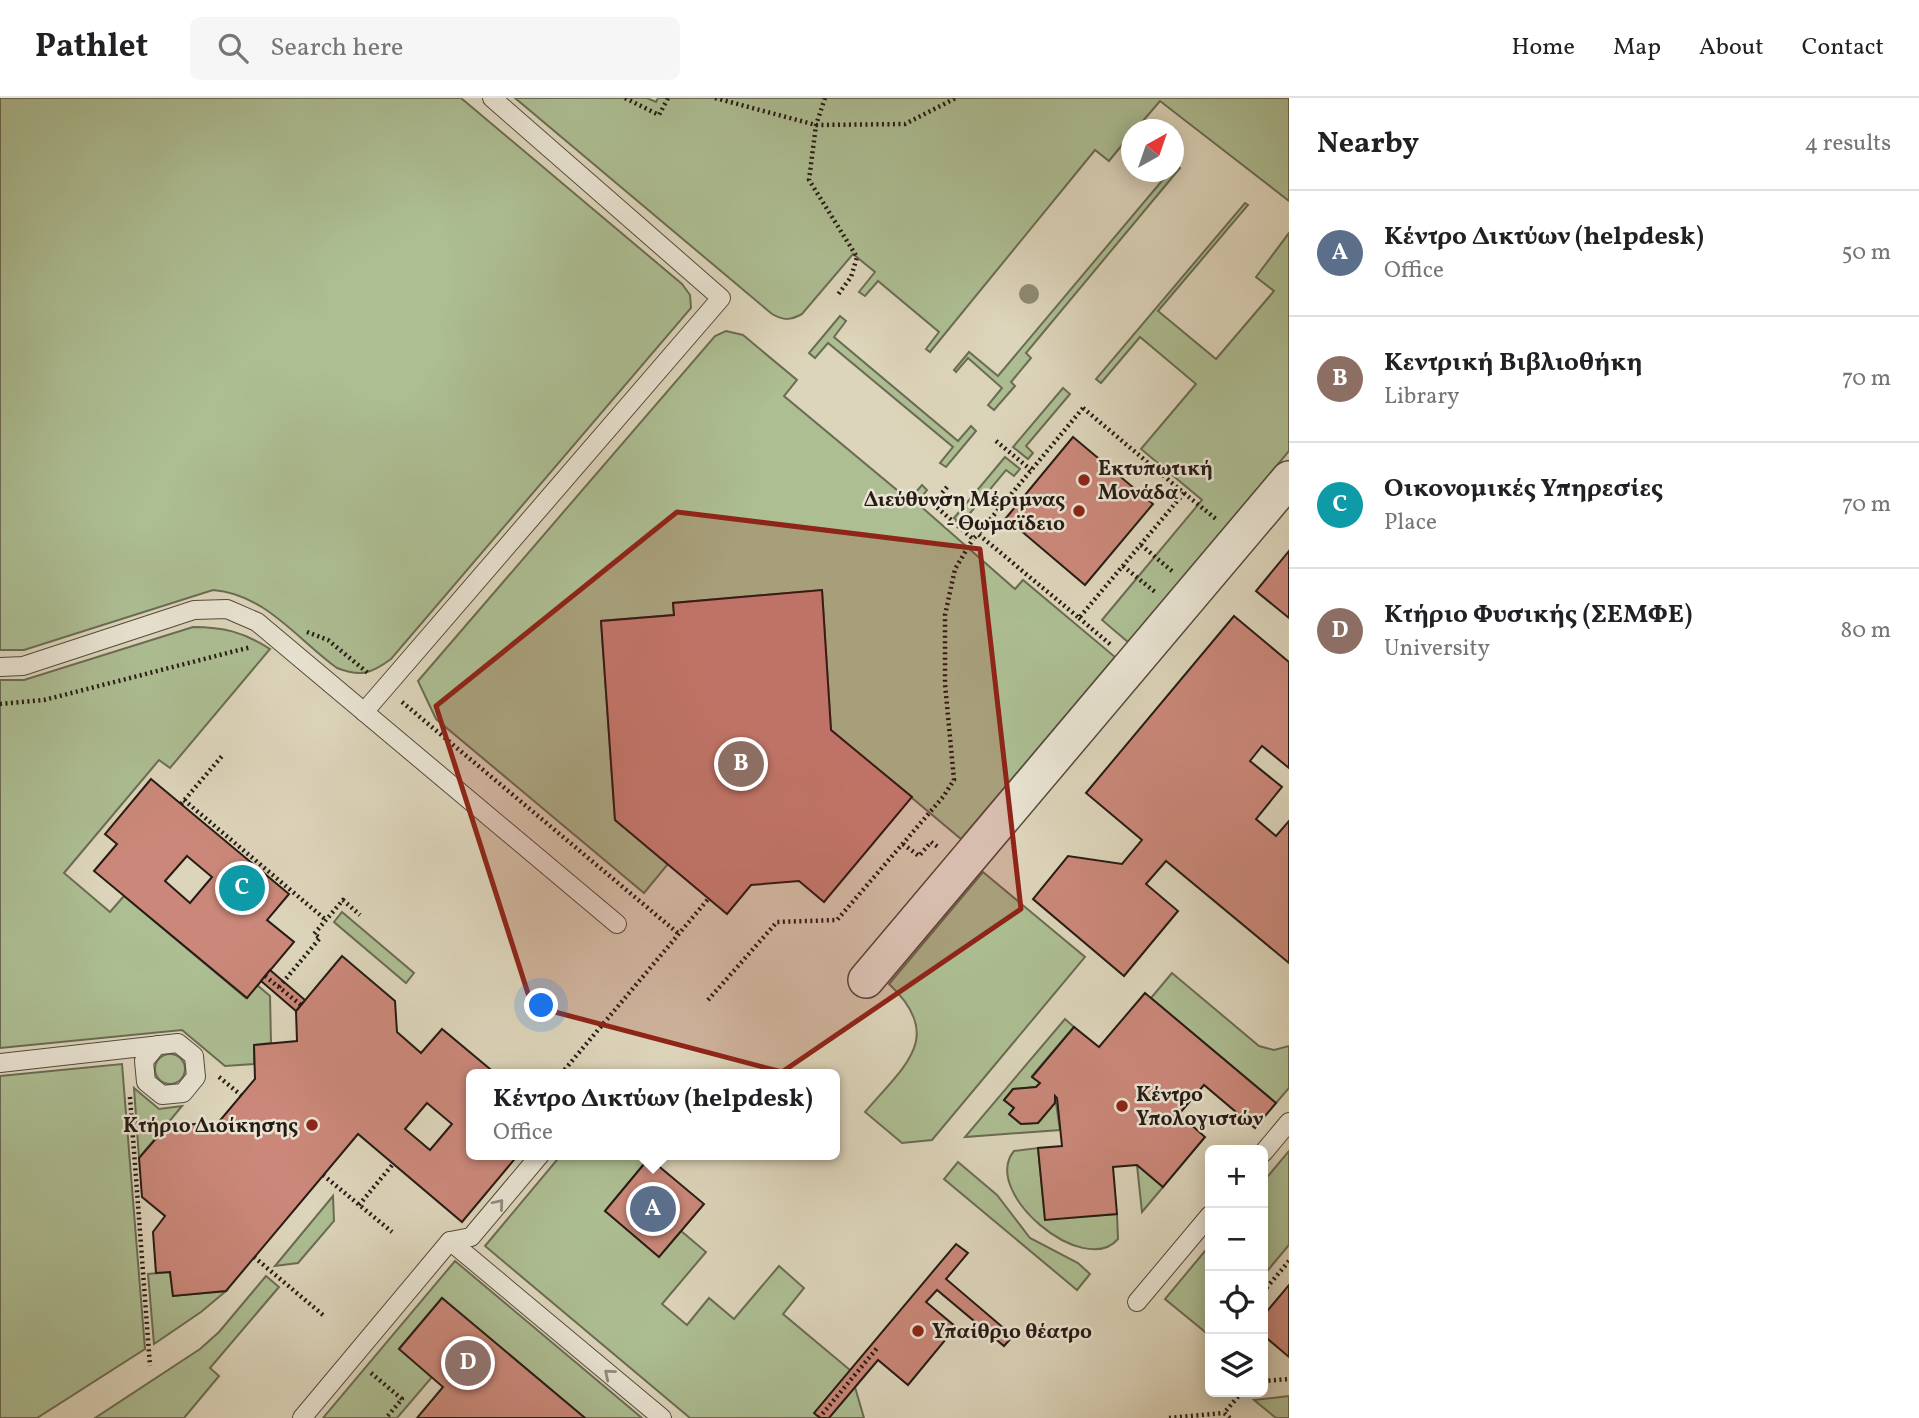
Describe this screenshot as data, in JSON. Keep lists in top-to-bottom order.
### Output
{
  "places": [
    "Εκτυπωτική Μονάδα",
    "Διεύθυνση Μέριμνας - Θωμαϊδειο",
    "Κέντρο Υπολογιστών",
    "Κτήριο Διοίκησης",
    "Υπαίθριο θέατρο"
  ],
  "north": "top right",
  "page": {
    "header": "Pathlet",
    "search": "Search here",
    "nav": [
      "Home",
      "Map",
      "About",
      "Contact"
    ],
    "heading": ["Nearby", "4 results"],
    "list": [
      {
        "mark": "A",
        "name": "Κέντρο Δικτύων (helpdesk)",
        "note": "Office",
        "value": "50 m"
      },
      {
        "mark": "B",
        "name": "Κεντρική Βιβλιοθήκη",
        "note": "Library",
        "value": "70 m"
      },
      {
        "mark": "C",
        "name": "Οικονομικές Υπηρεσίες",
        "note": "Place",
        "value": "70 m"
      },
      {
        "mark": "D",
        "name": "Κτήριο Φυσικής (ΣΕΜΦΕ)",
        "note": "University",
        "value": "80 m"
      }
    ],
    "pins": [
      "B",
      "C",
      "A",
      "D"
    ],
    "popup": ["Κέντρο Δικτύων (helpdesk)", "Office"],
    "map_buttons": ["+", "−"]
  }
}
